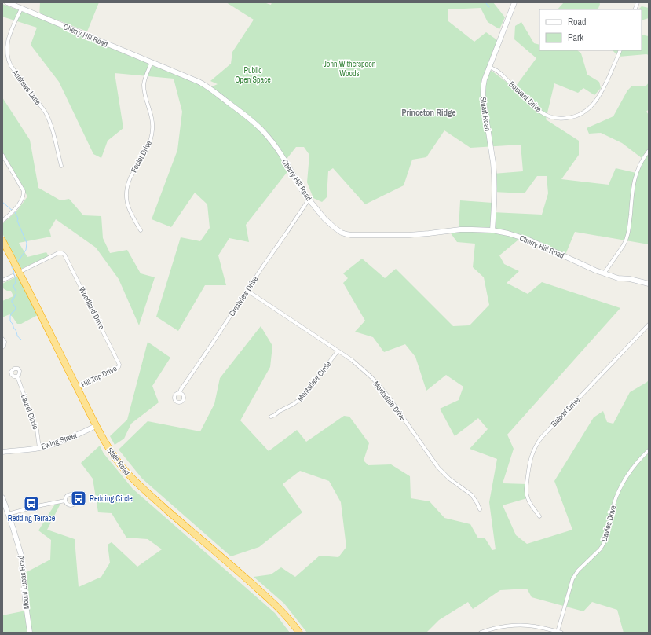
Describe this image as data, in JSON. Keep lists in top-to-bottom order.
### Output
{
  "streets": {
    "highway": ["State Road"],
    "street": [
      "Cherry Hill Road",
      "Andrews Lane",
      "Bouvant Drive",
      "Stuart Road",
      "Foulet Drive",
      "Crestview Drive",
      "Woodland Drive",
      "Hill Top Drive",
      "Montadale Circle",
      "Montadale Drive",
      "Laurel Circle",
      "Balcort Drive",
      "Ewing Street",
      "Davies Drive",
      "Mount Lucas Road"
    ]
  },
  "crossings": [
    ["Cherry Hill Road", "Andrews Lane"],
    ["Cherry Hill Road", "Stuart Road"],
    ["Cherry Hill Road", "Foulet Drive"],
    ["Cherry Hill Road", "Crestview Drive"],
    ["Bouvant Drive", "Stuart Road"],
    ["Crestview Drive", "Montadale Drive"],
    ["Woodland Drive", "Hill Top Drive"],
    ["Woodland Drive", "State Road"],
    ["Hill Top Drive", "State Road"],
    ["Montadale Circle", "Montadale Drive"],
    ["Laurel Circle", "Ewing Street"],
    ["Ewing Street", "State Road"]
  ],
  "districts": ["Princeton Ridge"],
  "parks": ["John Witherspoon Woods", "Public Open Space"],
  "places": {
    "bus stop": ["Redding Circle", "Redding Terrace"]
  },
  "legend": ["Road", "Park"]
}
